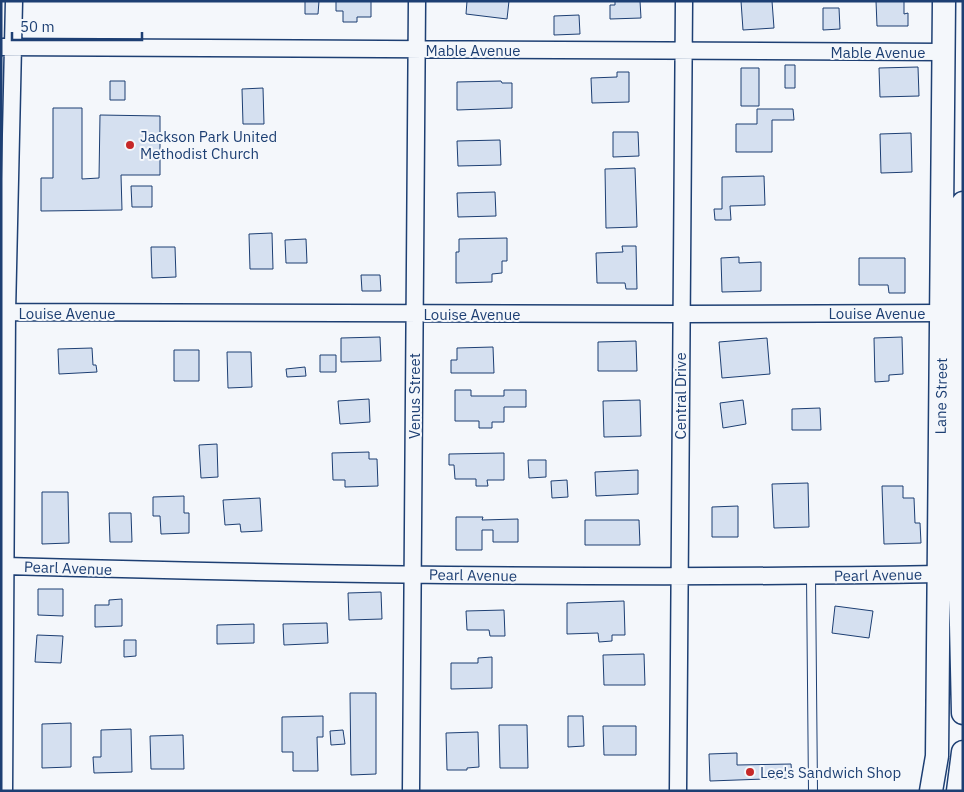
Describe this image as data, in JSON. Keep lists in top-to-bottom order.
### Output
{
  "streets": {
    "main road": ["Lane Street"],
    "street": [
      "Mable Avenue",
      "Louise Avenue",
      "Venus Street",
      "Central Drive",
      "Pearl Avenue"
    ]
  },
  "crossings": [
    ["Mable Avenue", "Venus Street"],
    ["Mable Avenue", "Central Drive"],
    ["Mable Avenue", "Lane Street"],
    ["Louise Avenue", "Venus Street"],
    ["Louise Avenue", "Central Drive"],
    ["Louise Avenue", "Lane Street"],
    ["Venus Street", "Pearl Avenue"],
    ["Central Drive", "Pearl Avenue"],
    ["Lane Street", "Pearl Avenue"]
  ],
  "places": ["Jackson Park United Methodist Church", "Lee's Sandwich Shop"],
  "scale_bar": "50 m"
}
